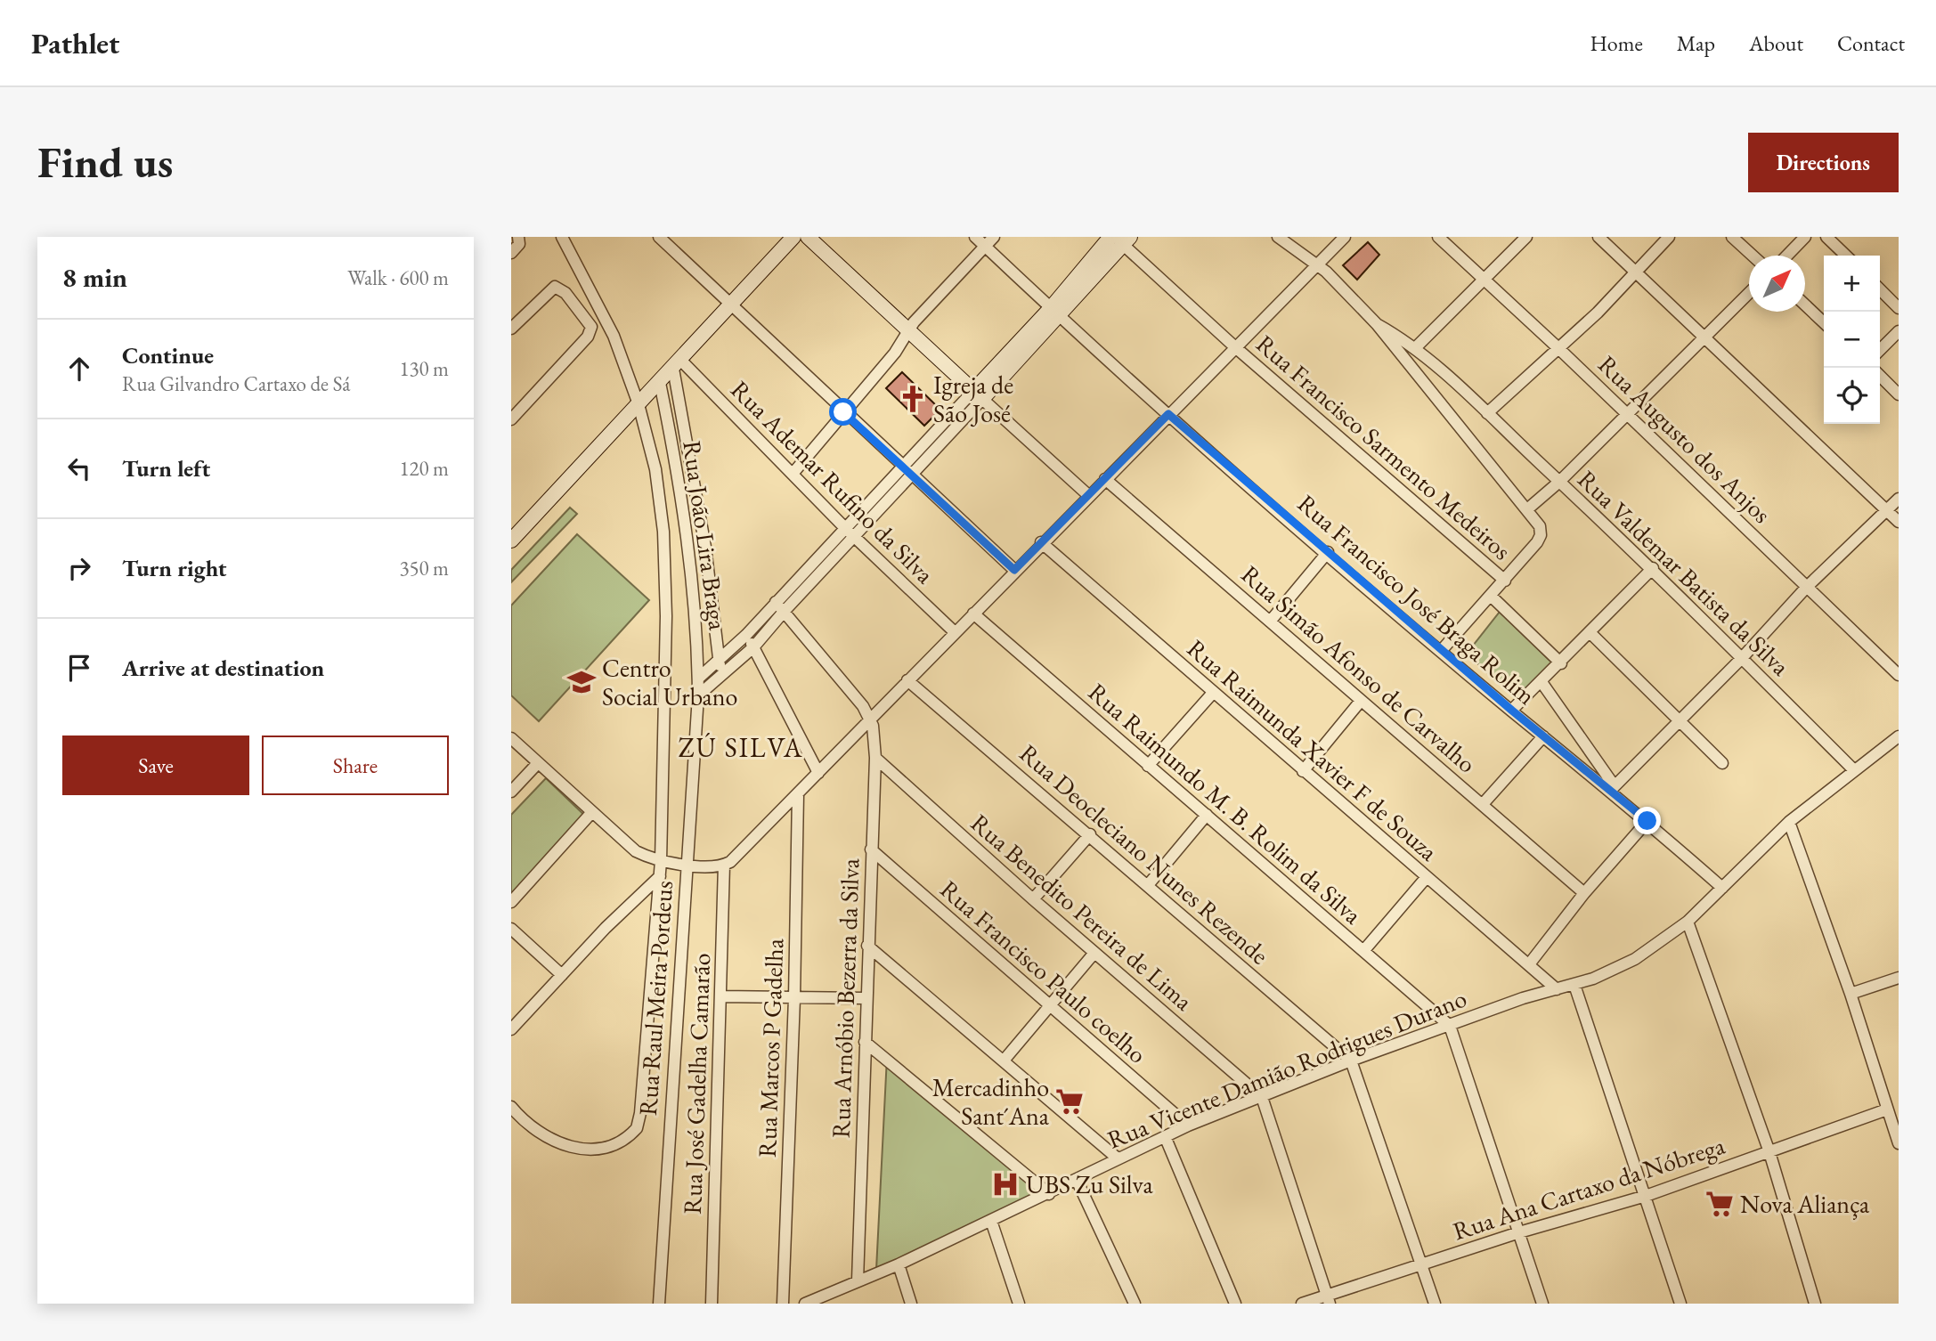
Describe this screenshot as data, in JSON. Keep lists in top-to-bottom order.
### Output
{
  "streets": {
    "street": [
      "Rua Augusto dos Anjos",
      "Rua Francisco Sarmento Medeiros",
      "Rua Ademar Rufino da Silva",
      "Rua João Lira Braga",
      "Rua Valdemar Batista da Silva",
      "Rua Francisco José Braga Rolim",
      "Rua Simão Afonso de Carvalho",
      "Rua Raimunda Xavier F de Souza",
      "Rua Raimundo M. B. Rolim da Silva",
      "Rua Deocleciano Nunes Rezende",
      "Rua Benedito Pereira de Lima",
      "Rua Francisco Paulo coelho",
      "Rua Raul Meira Pordeus",
      "Rua Arnóbio Bezerra da Silva",
      "Rua Marcos P Gadelha",
      "Rua Vicente Damião Rodrigues Durano",
      "Rua José Gadelha Camarão",
      "Rua Ana Cartaxo da Nóbrega"
    ]
  },
  "crossings": [
    ["Rua João Lira Braga", "Rua Raul Meira Pordeus"],
    ["Rua Valdemar Batista da Silva", "Rua Vicente Damião Rodrigues Durano"],
    ["Rua Francisco José Braga Rolim", "Rua Vicente Damião Rodrigues Durano"],
    ["Rua Raimunda Xavier F de Souza", "Rua Vicente Damião Rodrigues Durano"],
    ["Rua Raimundo M. B. Rolim da Silva", "Rua Vicente Damião Rodrigues Durano"],
    ["Rua Deocleciano Nunes Rezende", "Rua Vicente Damião Rodrigues Durano"],
    ["Rua Benedito Pereira de Lima", "Rua Arnóbio Bezerra da Silva"],
    ["Rua Benedito Pereira de Lima", "Rua Vicente Damião Rodrigues Durano"],
    ["Rua Francisco Paulo coelho", "Rua Arnóbio Bezerra da Silva"],
    ["Rua Francisco Paulo coelho", "Rua Vicente Damião Rodrigues Durano"],
    ["Rua Arnóbio Bezerra da Silva", "Rua Vicente Damião Rodrigues Durano"]
  ],
  "districts": ["ZÚ SILVA"],
  "places": {
    "church": ["Igreja de São José"],
    "school or university": ["Centro Social Urbano"],
    "supermarket": ["Mercadinho Sant´Ana", "Nova Aliança"],
    "hospital": ["UBS Zu Silva"]
  },
  "north": "top right",
  "page": {
    "header": "Pathlet",
    "nav": [
      "Home",
      "Map",
      "About",
      "Contact"
    ],
    "buttons": [
      "Directions",
      ["Save", "Share"]
    ],
    "title": "Find us",
    "heading": ["8 min", "Walk · 600 m"],
    "map_buttons": ["+", "−"],
    "list": [
      ["Continue", "Rua Gilvandro Cartaxo de Sá", "130 m"],
      ["Turn left", "120 m"],
      ["Turn right", "350 m"],
      "Arrive at destination"
    ]
  }
}
